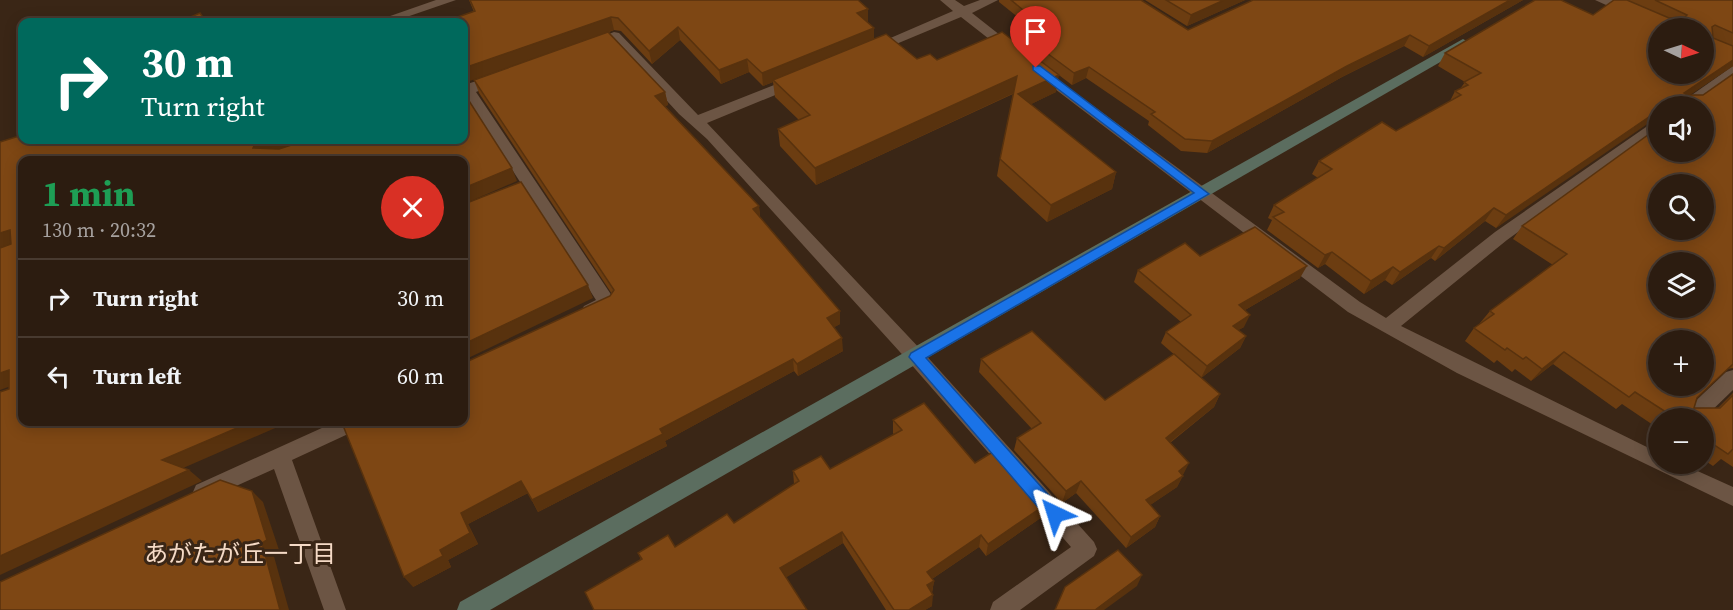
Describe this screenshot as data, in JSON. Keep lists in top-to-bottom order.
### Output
{
  "districts": ["あがたが丘一丁目"],
  "north": "right",
  "page": {
    "map_buttons": ["+", "−"],
    "turn": ["30 m", "Turn right"],
    "heading": ["1 min", "130 m · 20:32"],
    "list": [
      {
        "name": "Turn right",
        "value": "30 m"
      },
      {
        "name": "Turn left",
        "value": "60 m"
      }
    ]
  }
}
